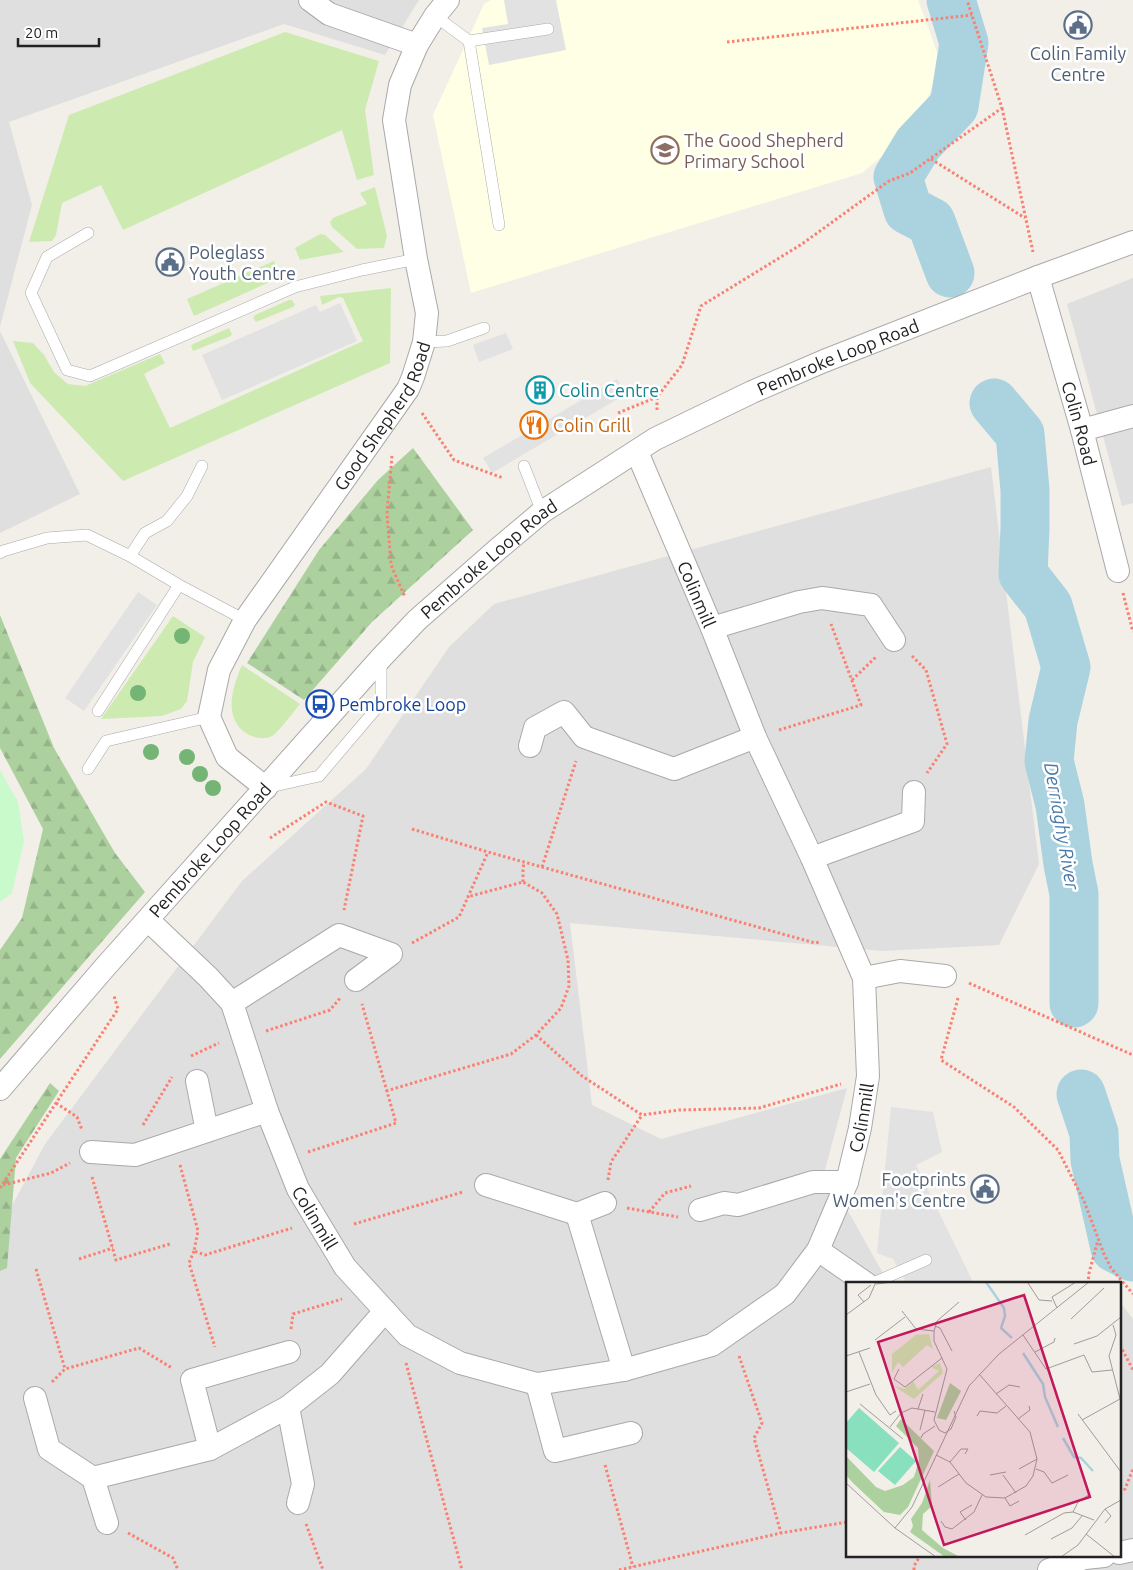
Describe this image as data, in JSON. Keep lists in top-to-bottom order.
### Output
{
  "streets": {
    "street": [
      "Pembroke Loop Road",
      "Good Shepherd Road",
      "Colin Road",
      "Colinmill"
    ]
  },
  "crossings": [
    ["Pembroke Loop Road", "Colin Road"],
    ["Pembroke Loop Road", "Colinmill"]
  ],
  "water": ["Derriaghy River"],
  "places": {
    "public building": ["Colin Family Centre", "Poleglass Youth Centre", "Footprints Women's Centre"],
    "school or university": ["The Good Shepherd Primary School"],
    "building": ["Colin Centre"],
    "restaurant": ["Colin Grill"],
    "bus stop": ["Pembroke Loop"]
  },
  "scale_bar": "20 m"
}
